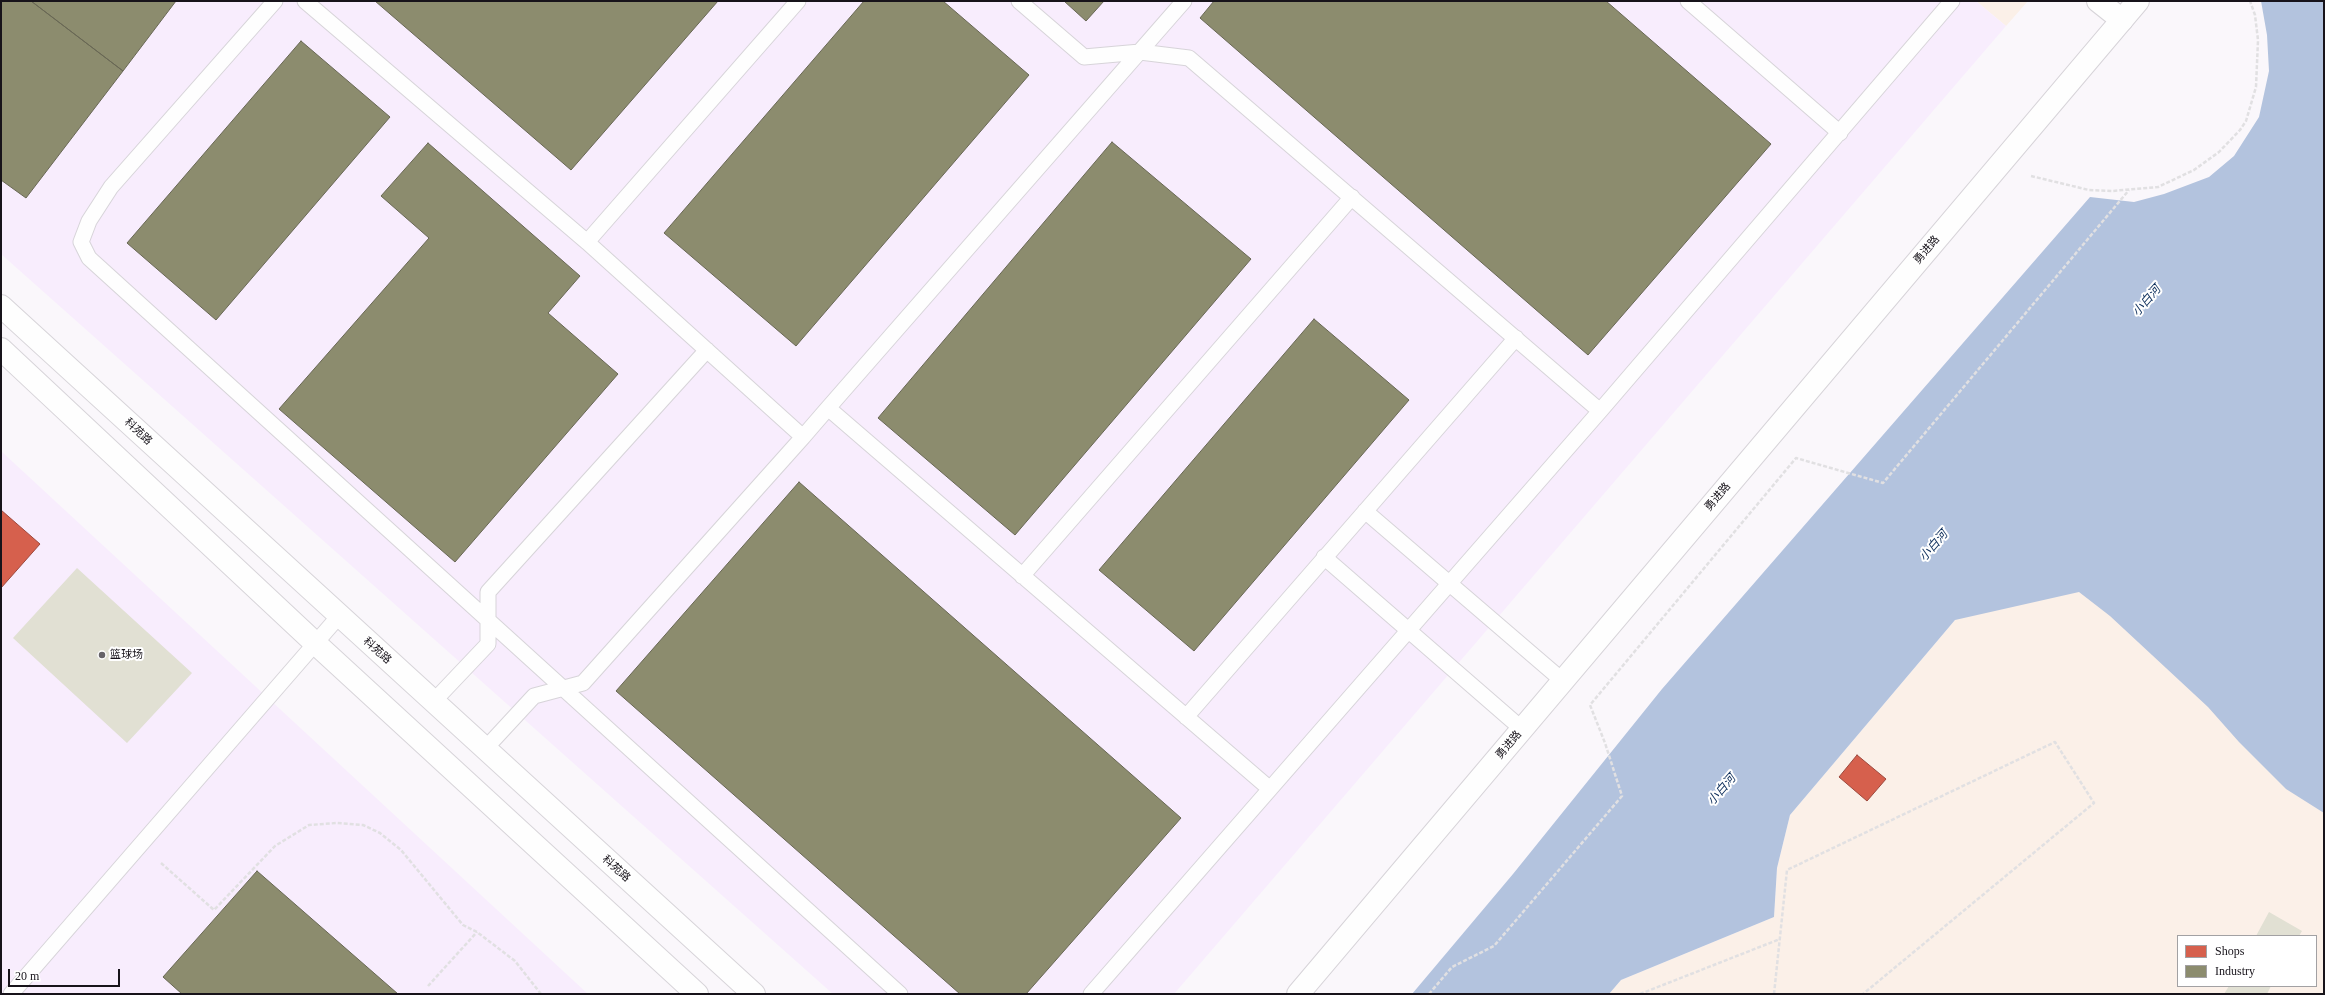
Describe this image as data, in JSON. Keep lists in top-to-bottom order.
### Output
{
  "streets": {
    "street": ["勇进路", "科苑路"]
  },
  "water": ["小白河"],
  "places": ["篮球场"],
  "legend": ["Shops", "Industry"],
  "scale_bar": "20 m"
}
